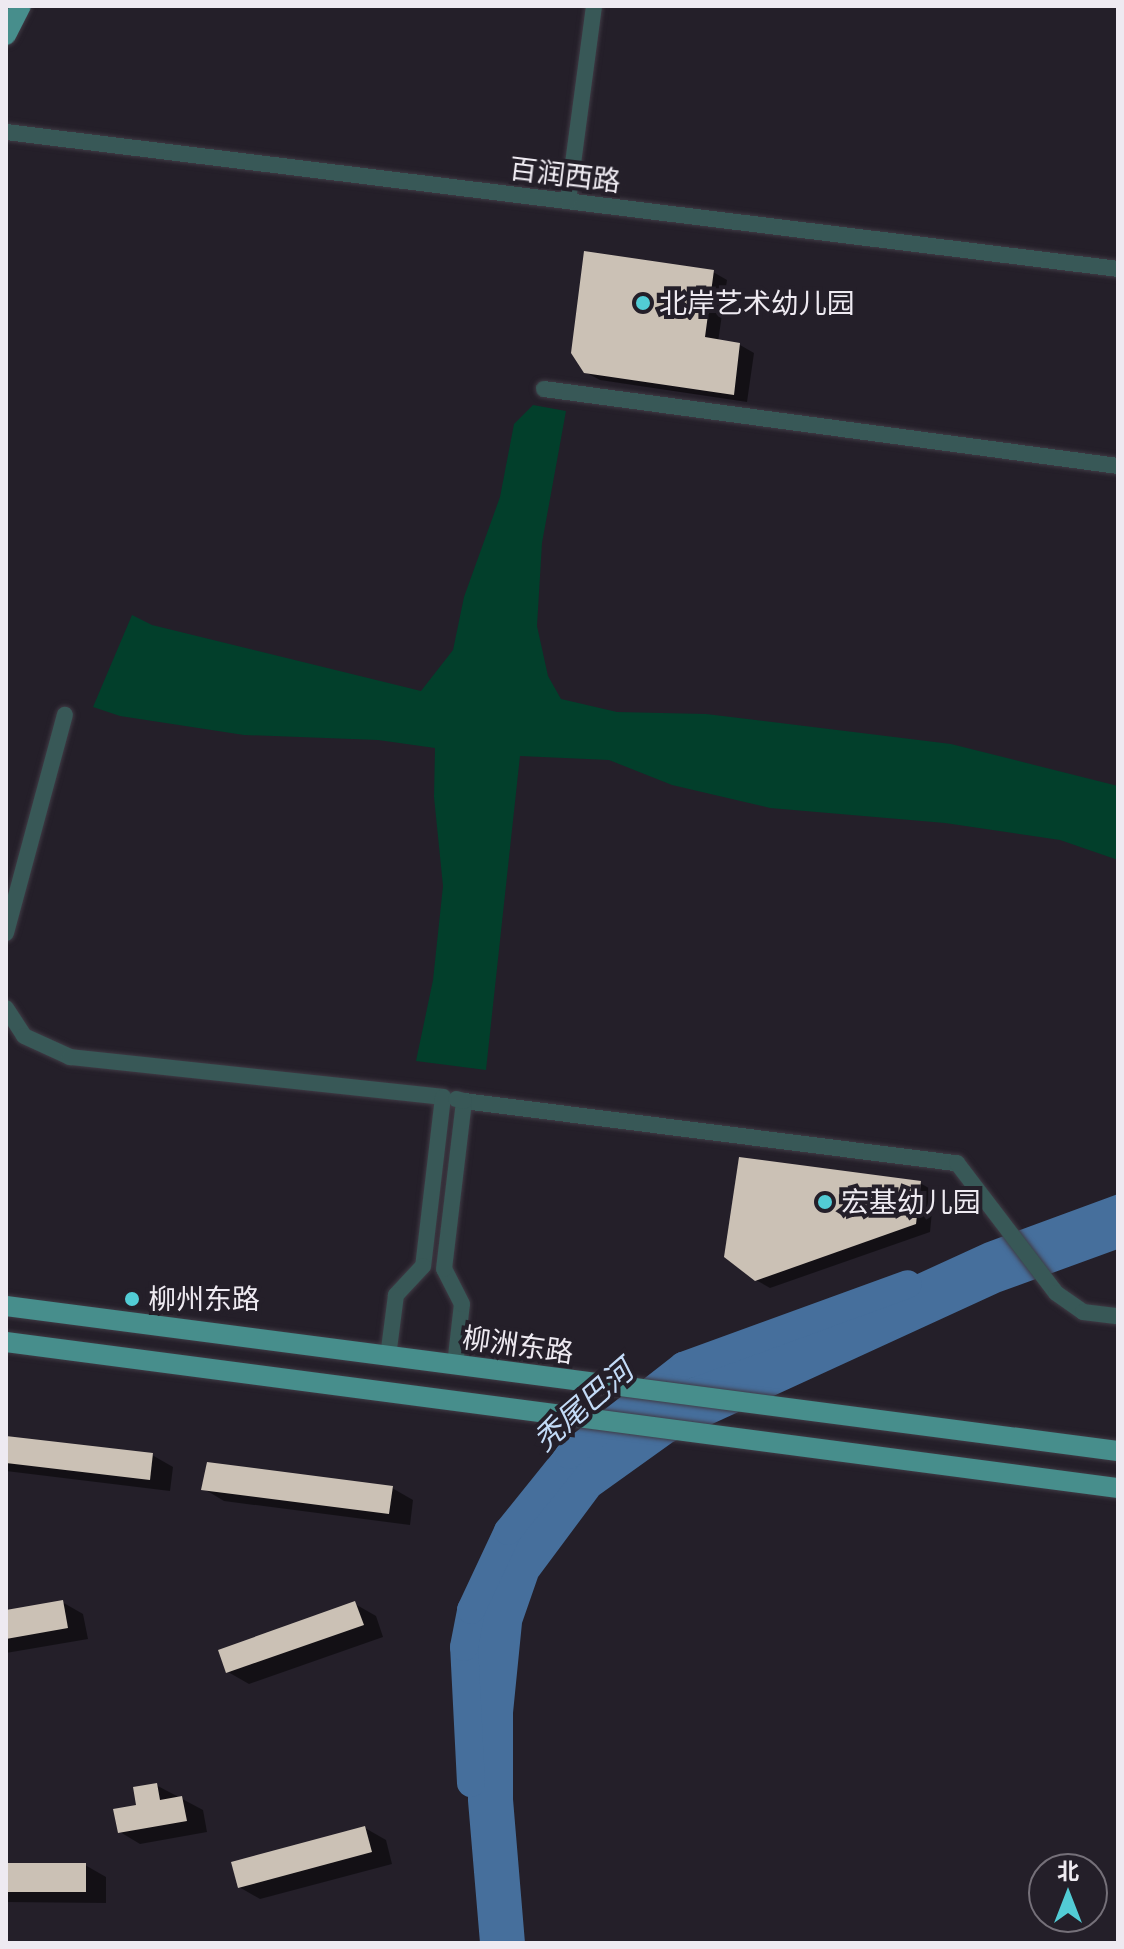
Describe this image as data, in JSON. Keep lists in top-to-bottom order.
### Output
{
  "streets": {
    "main road": ["柳洲东路"],
    "street": ["百润西路"]
  },
  "water": ["秃尾巴河"],
  "places": ["北岸艺术幼儿园", "宏基幼儿园", "柳州东路"],
  "north": "top"
}
